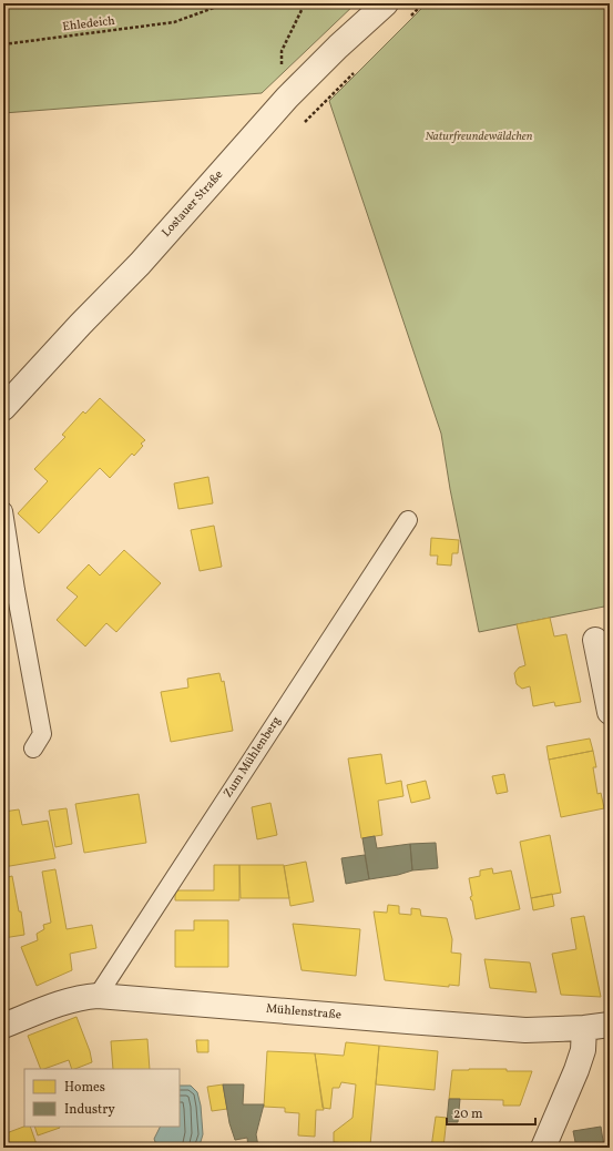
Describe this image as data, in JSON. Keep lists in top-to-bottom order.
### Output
{
  "streets": {
    "street": ["Lostauer Straße", "Mühlenstraße"],
    "lane": ["Zum Mühlenberg"],
    "path": ["Ehledeich"]
  },
  "crossings": [
    ["Zum Mühlenberg", "Mühlenstraße"]
  ],
  "parks": ["Naturfreundewäldchen"],
  "legend": ["Homes", "Industry"],
  "scale_bar": "20 m"
}
